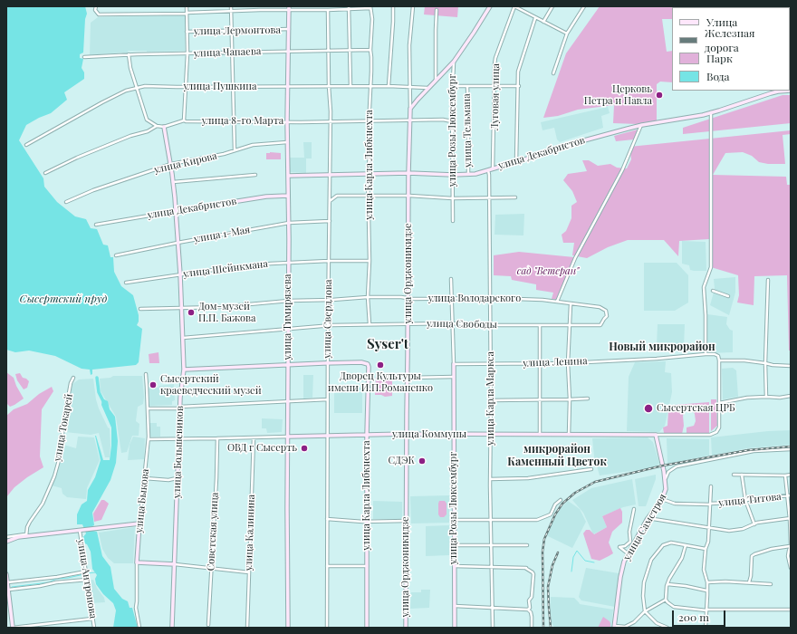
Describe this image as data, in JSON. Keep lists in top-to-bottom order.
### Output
{
  "streets": {
    "street": [
      "улица Лермонтова",
      "улица Чапаева",
      "улица Пушкина",
      "Луговая улица",
      "улица 8-го Марта",
      "улица Розы Люксембург",
      "улица Тельмана",
      "улица Декабристов",
      "улица Кирова",
      "улица Карла Либкнехта",
      "улица 1-Мая",
      "улица Шейнкмана",
      "улица Орджоникидзе",
      "улица Володарского",
      "улица Тимирязева",
      "улица Свердлова",
      "улица Свободы",
      "улица Ленина",
      "улица Карла Маркса",
      "улица Токарей",
      "улица Коммуны",
      "улица Большевиков",
      "улица Титова",
      "улица Быкова",
      "улица Самстроя",
      "Советская улица",
      "улица Калинина",
      "улица Антропова"
    ]
  },
  "crossings": [
    ["улица Лермонтова", "улица Тимирязева"],
    ["улица Чапаева", "улица Карла Либкнехта"],
    ["улица Чапаева", "улица Тимирязева"],
    ["улица Чапаева", "улица Свердлова"],
    ["улица Пушкина", "улица Карла Либкнехта"],
    ["улица Пушкина", "улица Орджоникидзе"],
    ["улица Пушкина", "улица Тимирязева"],
    ["улица Пушкина", "улица Свердлова"],
    ["Луговая улица", "улица Декабристов"],
    ["улица 8-го Марта", "улица Розы Люксембург"],
    ["улица 8-го Марта", "улица Карла Либкнехта"],
    ["улица 8-го Марта", "улица Орджоникидзе"],
    ["улица 8-го Марта", "улица Тимирязева"],
    ["улица 8-го Марта", "улица Свердлова"],
    ["улица 8-го Марта", "улица Большевиков"],
    ["улица Розы Люксембург", "улица Декабристов"],
    ["улица Розы Люксембург", "улица Володарского"],
    ["улица Розы Люксембург", "улица Свободы"],
    ["улица Розы Люксембург", "улица Ленина"],
    ["улица Розы Люксембург", "улица Коммуны"],
    ["улица Тельмана", "улица Декабристов"],
    ["улица Декабристов", "улица Карла Либкнехта"],
    ["улица Декабристов", "улица Орджоникидзе"],
    ["улица Декабристов", "улица Тимирязева"],
    ["улица Декабристов", "улица Свердлова"],
    ["улица Декабристов", "улица Карла Маркса"],
    ["улица Декабристов", "улица Большевиков"],
    ["улица Кирова", "улица Тимирязева"],
    ["улица Кирова", "улица Большевиков"],
    ["улица Карла Либкнехта", "улица Шейнкмана"],
    ["улица Карла Либкнехта", "улица Володарского"],
    ["улица Карла Либкнехта", "улица Свердлова"],
    ["улица Карла Либкнехта", "улица Свободы"],
    ["улица Карла Либкнехта", "улица Коммуны"],
    ["улица 1-Мая", "улица Тимирязева"],
    ["улица 1-Мая", "улица Свердлова"],
    ["улица 1-Мая", "улица Большевиков"],
    ["улица Шейнкмана", "улица Тимирязева"],
    ["улица Шейнкмана", "улица Свердлова"],
    ["улица Шейнкмана", "улица Большевиков"],
    ["улица Орджоникидзе", "улица Володарского"],
    ["улица Орджоникидзе", "улица Свободы"],
    ["улица Орджоникидзе", "улица Коммуны"],
    ["улица Володарского", "улица Тимирязева"],
    ["улица Володарского", "улица Свердлова"],
    ["улица Володарского", "улица Свободы"],
    ["улица Володарского", "улица Карла Маркса"],
    ["улица Володарского", "улица Большевиков"],
    ["улица Тимирязева", "улица Свободы"],
    ["улица Тимирязева", "улица Коммуны"],
    ["улица Свердлова", "улица Свободы"],
    ["улица Свердлова", "улица Коммуны"],
    ["улица Свободы", "улица Карла Маркса"],
    ["улица Свободы", "улица Большевиков"],
    ["улица Ленина", "улица Карла Маркса"],
    ["улица Карла Маркса", "улица Коммуны"],
    ["улица Коммуны", "улица Большевиков"],
    ["улица Коммуны", "улица Быкова"],
    ["улица Коммуны", "улица Самстроя"],
    ["улица Коммуны", "Советская улица"],
    ["улица Коммуны", "улица Калинина"],
    ["улица Титова", "улица Самстроя"]
  ],
  "districts": ["Syser't", "Новый микрорайон", "микрорайон Каменный Цветок"],
  "water": ["Сысертский пруд"],
  "parks": ["сад \"Ветеран\""],
  "places": [
    "Церковь Петра и Павла",
    "Дом-музей П.П. Бажова",
    "Дворец Культуры имени И.П.Романенко",
    "Сысертский краеведческий музей",
    "Сысертская ЦРБ",
    "ОВД г Сысерть",
    "СДЭК"
  ],
  "legend": [
    "Улица",
    "Железная дорога",
    "Парк",
    "Вода"
  ],
  "scale_bar": "200 m"
}
